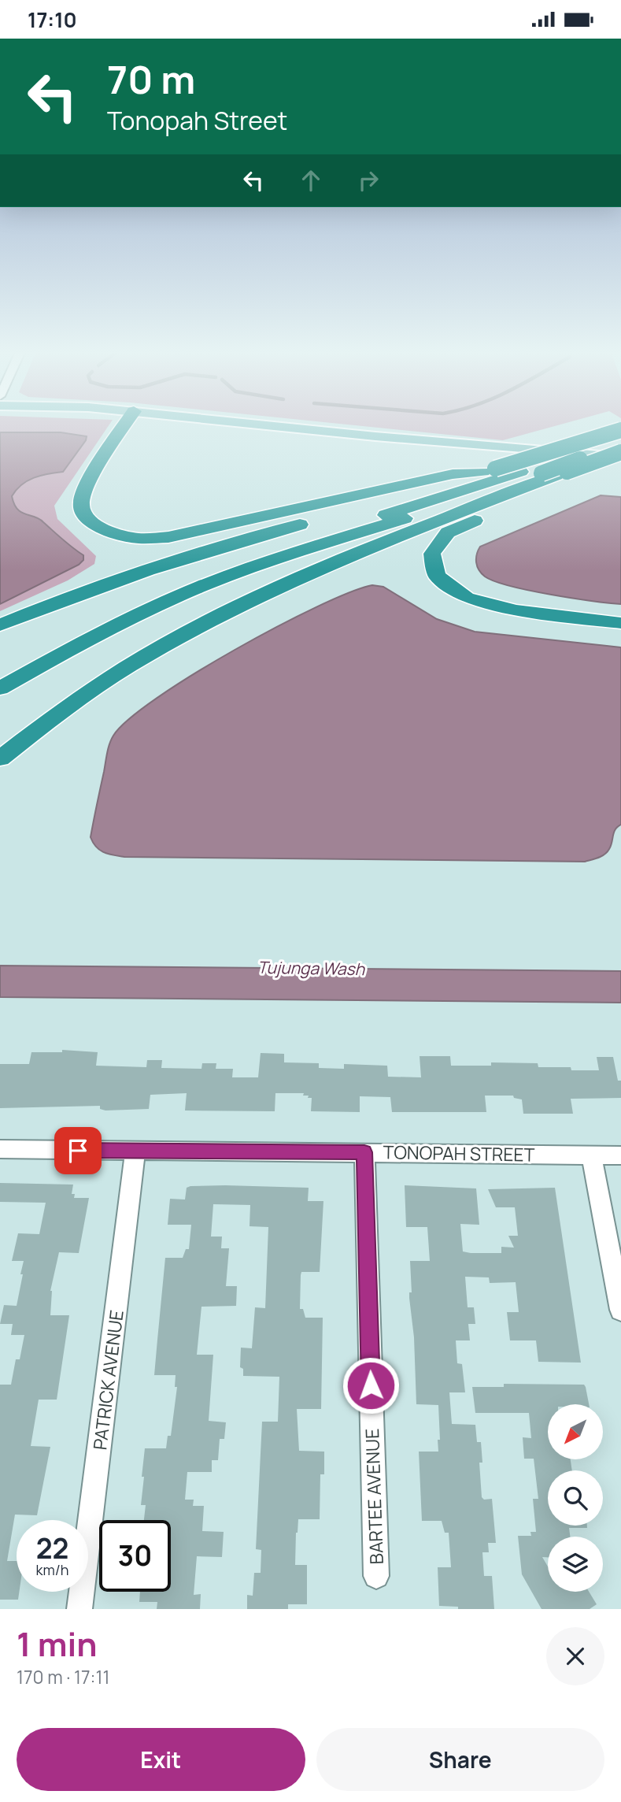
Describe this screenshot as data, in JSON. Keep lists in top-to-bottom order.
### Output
{
  "streets": {
    "street": ["TONOPAH STREET", "PATRICK AVENUE", "BARTEE AVENUE"]
  },
  "crossings": [
    ["TONOPAH STREET", "PATRICK AVENUE"],
    ["TONOPAH STREET", "BARTEE AVENUE"]
  ],
  "water": ["Tujunga Wash"],
  "north": "bottom left",
  "page": {
    "status": "17:10",
    "turn": ["70 m", "Tonopah Street"],
    "speed": "22 km/h",
    "limit": "30",
    "heading": ["1 min", "170 m · 17:11"],
    "buttons": ["Exit", "Share"]
  }
}
